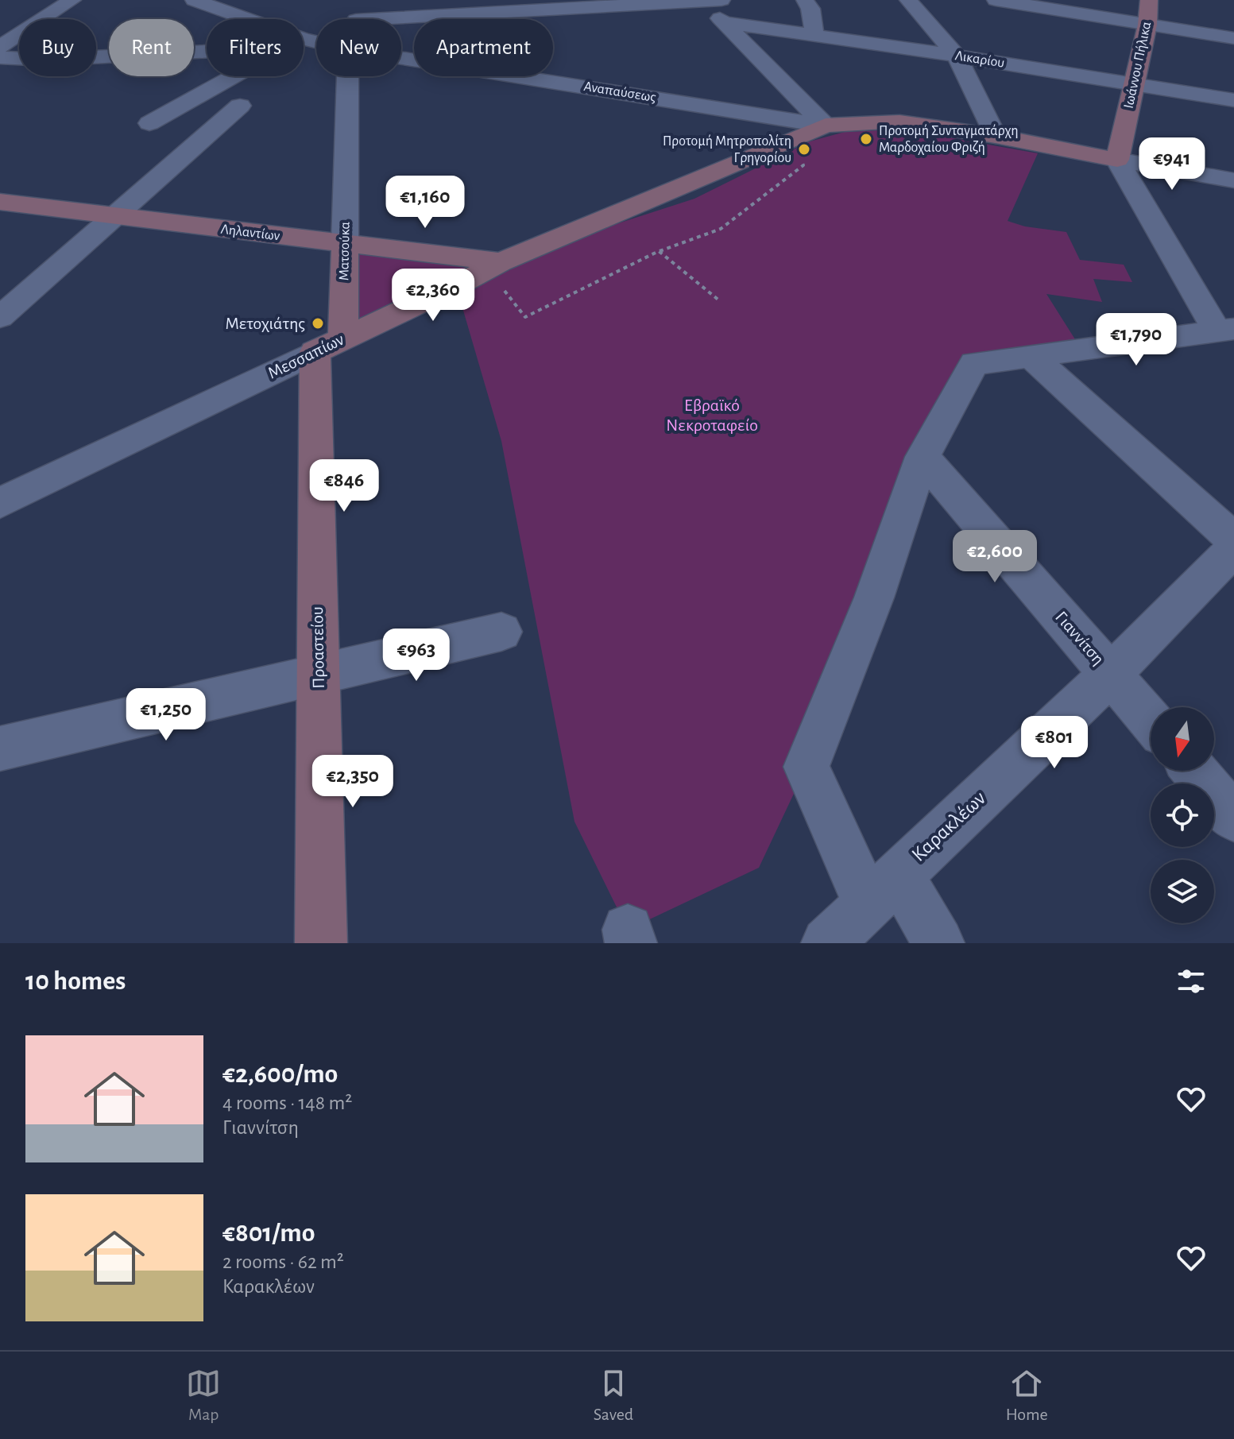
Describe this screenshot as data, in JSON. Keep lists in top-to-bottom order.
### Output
{
  "streets": {
    "street": [
      "Λικαρίου",
      "Ιωάννου Πήλικα",
      "Αναπαύσεως",
      "Ληλαντίων",
      "Ματσούκα",
      "Μεσσαπίων",
      "Γιαννίτση",
      "Προαστείου",
      "Καρακλέων"
    ]
  },
  "crossings": [
    ["Λικαρίου", "Ιωάννου Πήλικα"],
    ["Ιωάννου Πήλικα", "Μεσσαπίων"],
    ["Αναπαύσεως", "Μεσσαπίων"],
    ["Ληλαντίων", "Ματσούκα"],
    ["Ληλαντίων", "Μεσσαπίων"],
    ["Ματσούκα", "Μεσσαπίων"],
    ["Ματσούκα", "Προαστείου"],
    ["Μεσσαπίων", "Προαστείου"],
    ["Γιαννίτση", "Καρακλέων"]
  ],
  "parks": ["Εβραϊκό Νεκροταφείο"],
  "places": ["Προτομή Συνταγματάρχη Μαρδοχαίου Φριζή", "Προτομή Μητροπολίτη Γρηγορίου", "Μετοχιάτης"],
  "north": "bottom",
  "page": {
    "chip": [
      "Buy",
      "Rent",
      "Filters",
      "New",
      "Apartment"
    ],
    "price": [
      "€941",
      "€1,160",
      "€2,360",
      "€1,790",
      "€846",
      "€2,600",
      "€963",
      "€1,250",
      "€801",
      "€2,350"
    ],
    "heading": "10 homes",
    "list": [
      {
        "name": "€2,600/mo",
        "note": "4 rooms · 148 m² · Γιαννίτση"
      },
      {
        "name": "€801/mo",
        "note": "2 rooms · 62 m² · Καρακλέων"
      }
    ],
    "tabs": ["Map", "Saved", "Home"]
  }
}
